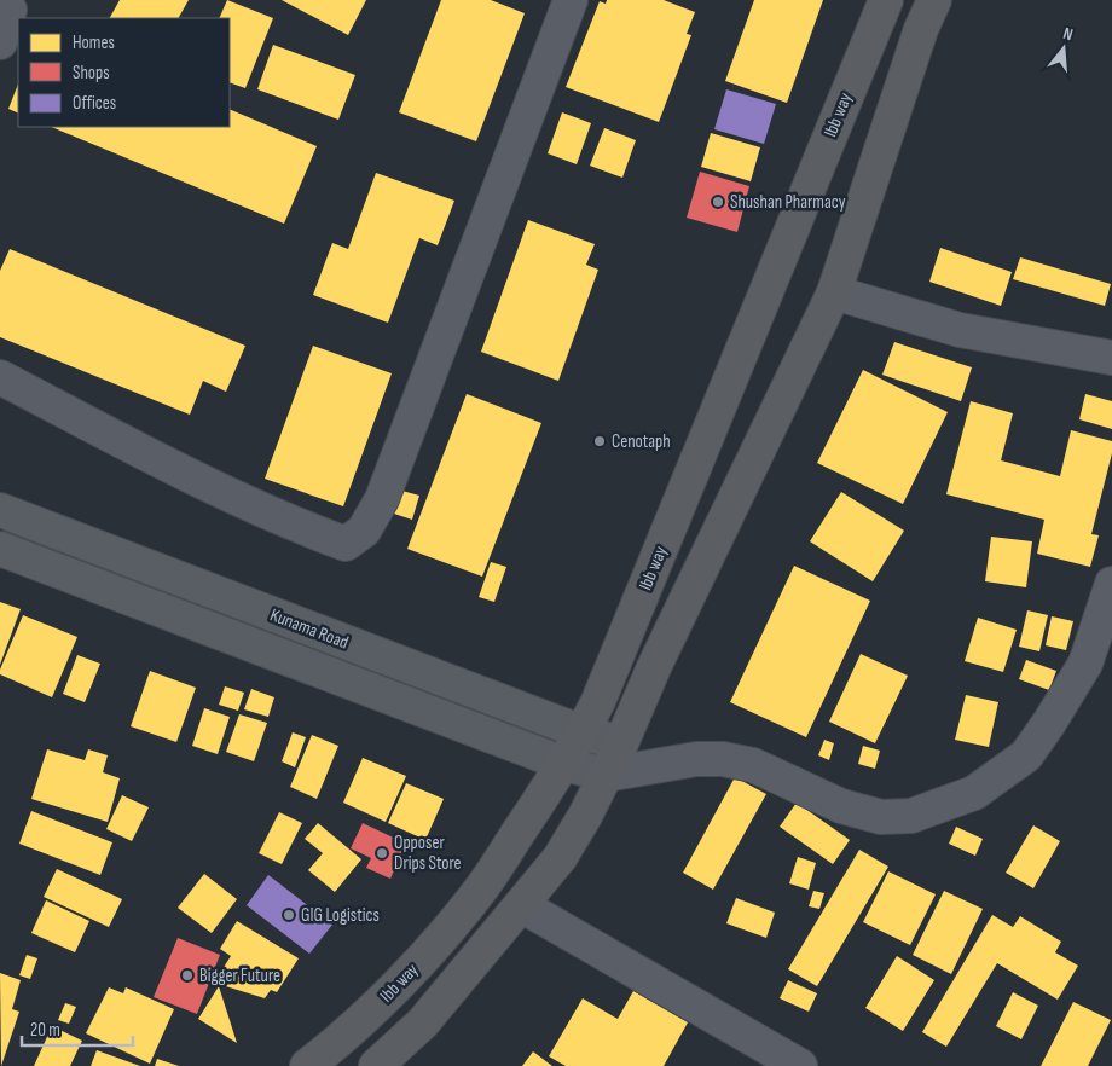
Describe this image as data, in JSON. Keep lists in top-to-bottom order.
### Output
{
  "streets": {
    "highway": ["Ibb way"],
    "main road": ["Kunama Road"]
  },
  "crossings": [
    ["Ibb way", "Kunama Road"]
  ],
  "places": [
    "Shushan Pharmacy",
    "Cenotaph",
    "Opposer Drips Store",
    "GIG Logistics",
    "Bigger Future"
  ],
  "legend": ["Homes", "Shops", "Offices"],
  "scale_bar": "20 m",
  "north": "top"
}
